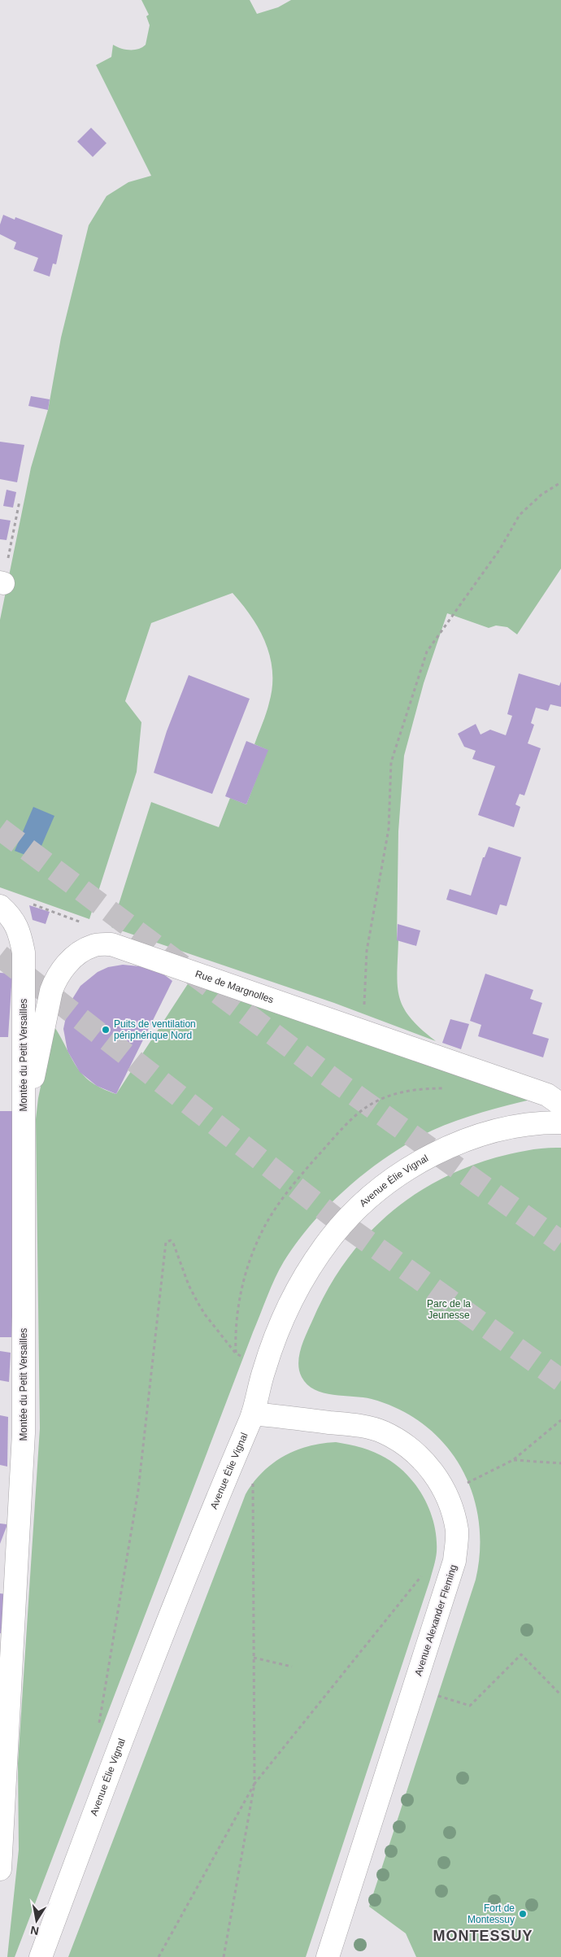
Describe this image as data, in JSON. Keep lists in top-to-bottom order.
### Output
{
  "streets": {
    "street": [
      "Rue de Margnolles",
      "Montée du Petit Versailles",
      "Avenue Élie Vignal",
      "Avenue Alexander Fleming"
    ]
  },
  "crossings": [
    ["Rue de Margnolles", "Montée du Petit Versailles"],
    ["Avenue Élie Vignal", "Avenue Alexander Fleming"]
  ],
  "districts": ["MONTESSUY"],
  "parks": ["Parc de la Jeunesse"],
  "places": ["Puits de ventilation périphérique Nord", "Fort de Montessuy"],
  "north": "bottom"
}
